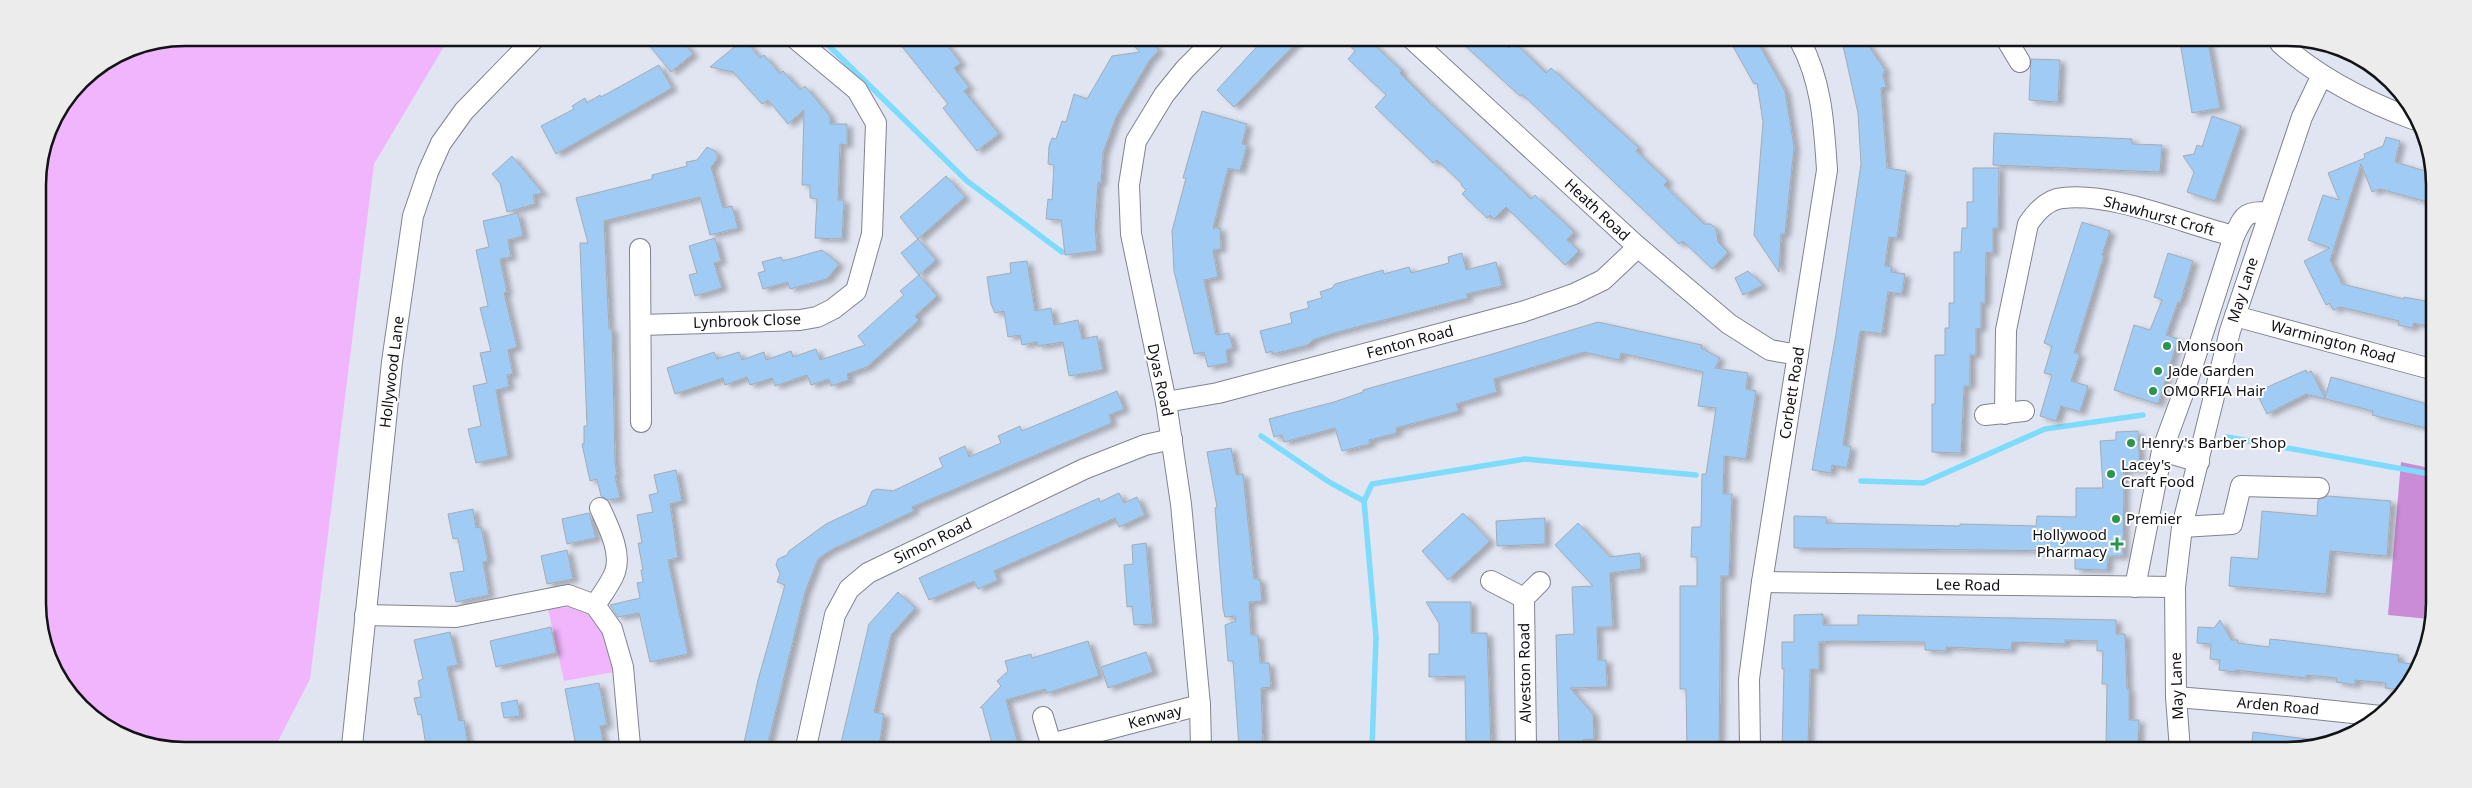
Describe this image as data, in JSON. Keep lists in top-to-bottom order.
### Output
{
  "streets": {
    "street": [
      "Heath Road",
      "Shawhurst Croft",
      "May Lane",
      "Lynbrook Close",
      "Fenton Road",
      "Warmington Road",
      "Hollywood Lane",
      "Dyas Road",
      "Corbett Road",
      "Simon Road",
      "Lee Road",
      "Alveston Road",
      "Arden Road",
      "Kenway"
    ]
  },
  "crossings": [
    ["Heath Road", "Fenton Road"],
    ["Heath Road", "Corbett Road"],
    ["Shawhurst Croft", "May Lane"],
    ["May Lane", "Warmington Road"],
    ["May Lane", "Lee Road"],
    ["May Lane", "Arden Road"],
    ["Fenton Road", "Dyas Road"],
    ["Dyas Road", "Simon Road"],
    ["Dyas Road", "Kenway"],
    ["Corbett Road", "Lee Road"]
  ],
  "places": {
    "other": [
      "Monsoon",
      "Jade Garden",
      "OMORFIA Hair",
      "Henry's Barber Shop",
      "Lacey's Craft Food",
      "Premier"
    ],
    "health": ["Hollywood Pharmacy"]
  }
}
